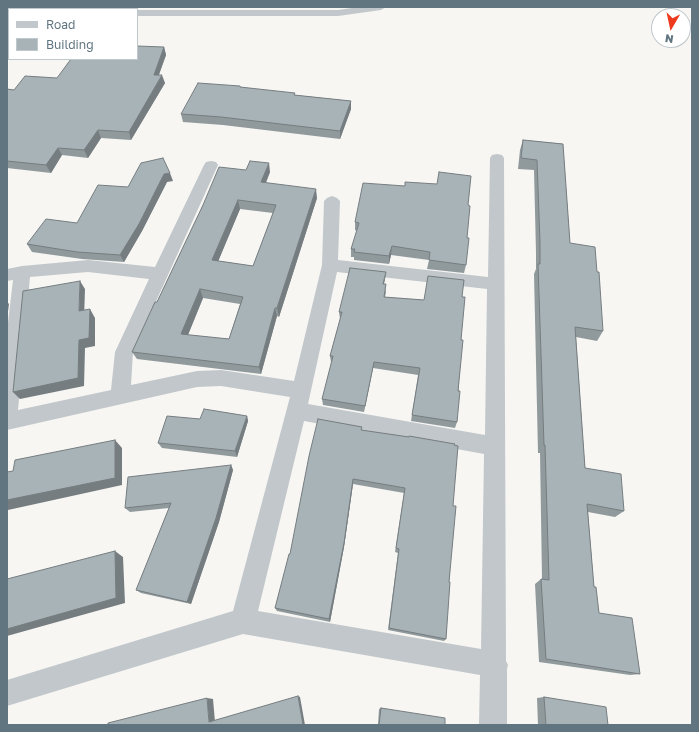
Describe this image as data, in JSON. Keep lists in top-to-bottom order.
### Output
{
  "legend": ["Road", "Building"],
  "north": "bottom"
}
